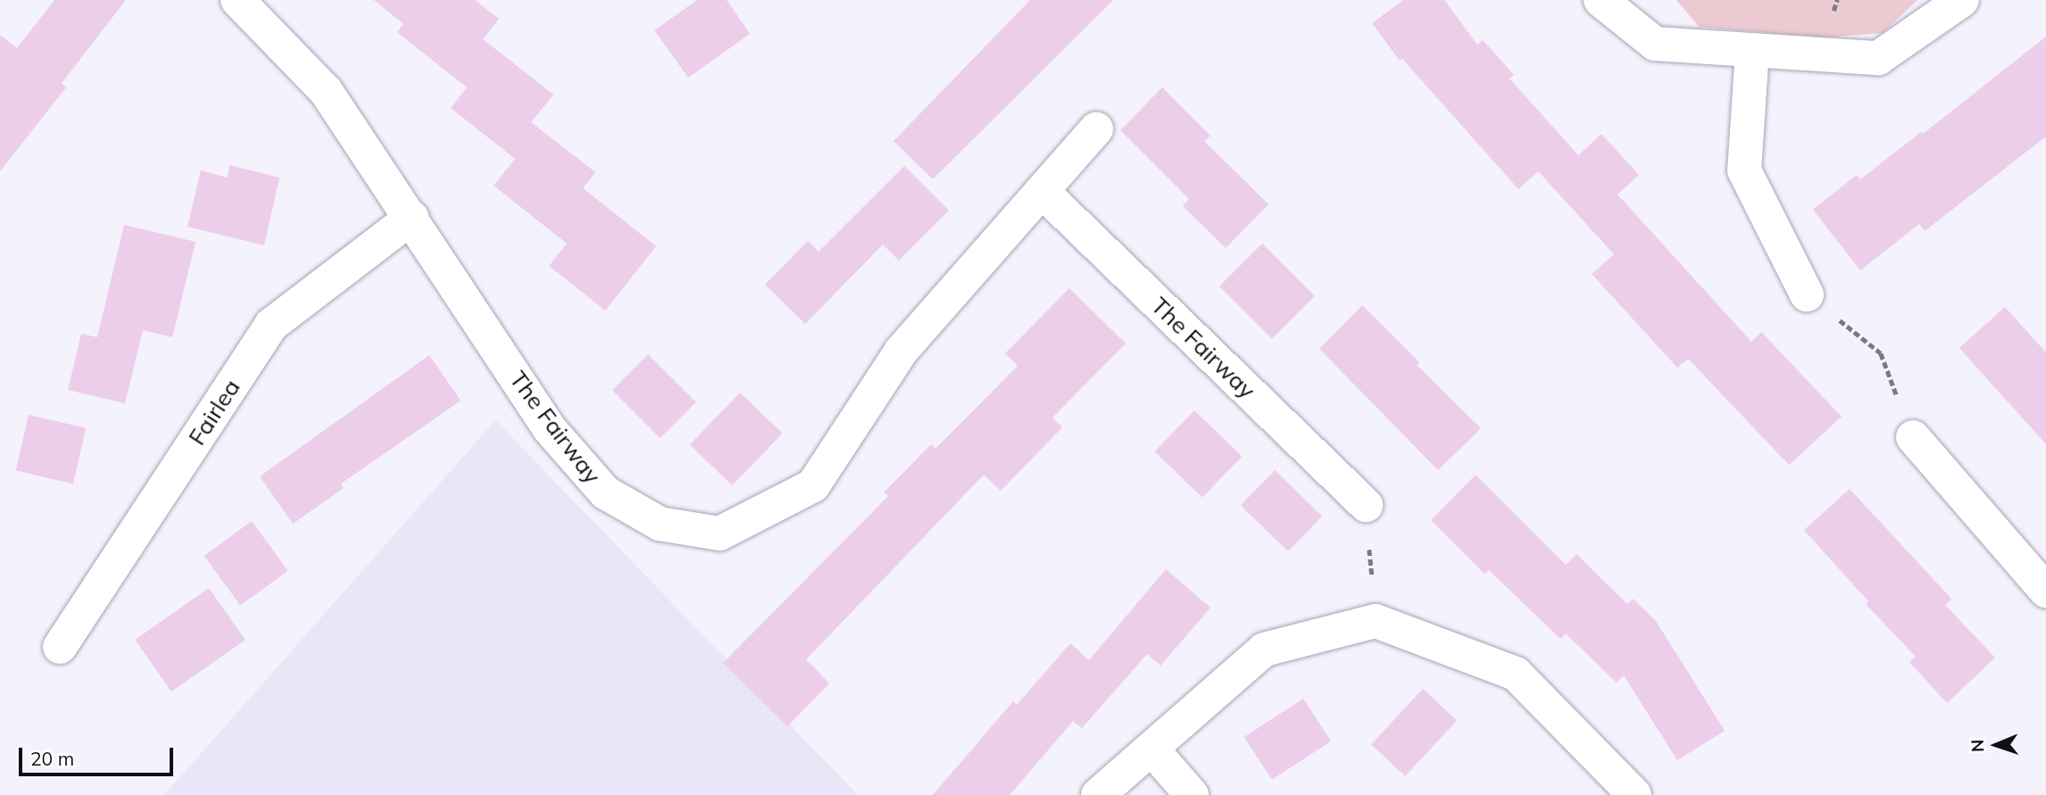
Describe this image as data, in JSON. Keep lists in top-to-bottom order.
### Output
{
  "streets": {
    "street": ["The Fairway", "Fairlea"]
  },
  "crossings": [
    ["The Fairway", "Fairlea"]
  ],
  "scale_bar": "20 m",
  "north": "left"
}
